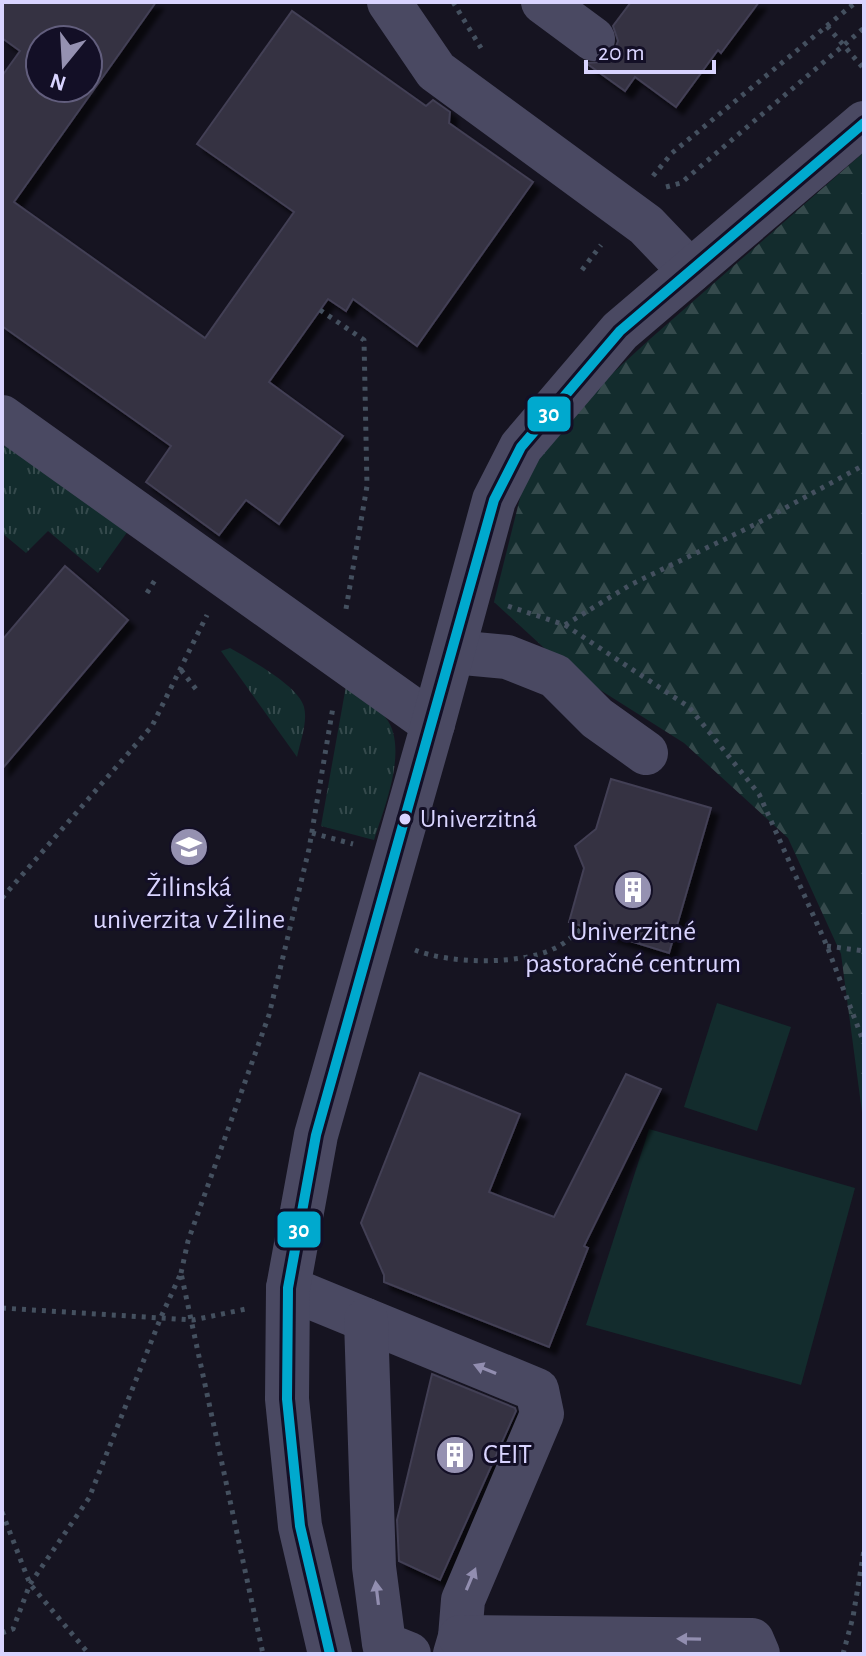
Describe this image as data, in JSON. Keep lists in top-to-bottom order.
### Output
{
  "places": {
    "other": ["Univerzitná"],
    "school or university": ["Žilinská univerzita v Žiline"],
    "building": ["Univerzitné pastoračné centrum", "CEIT"]
  },
  "lines": ["transit line 30"],
  "scale_bar": "20 m",
  "north": "bottom"
}
